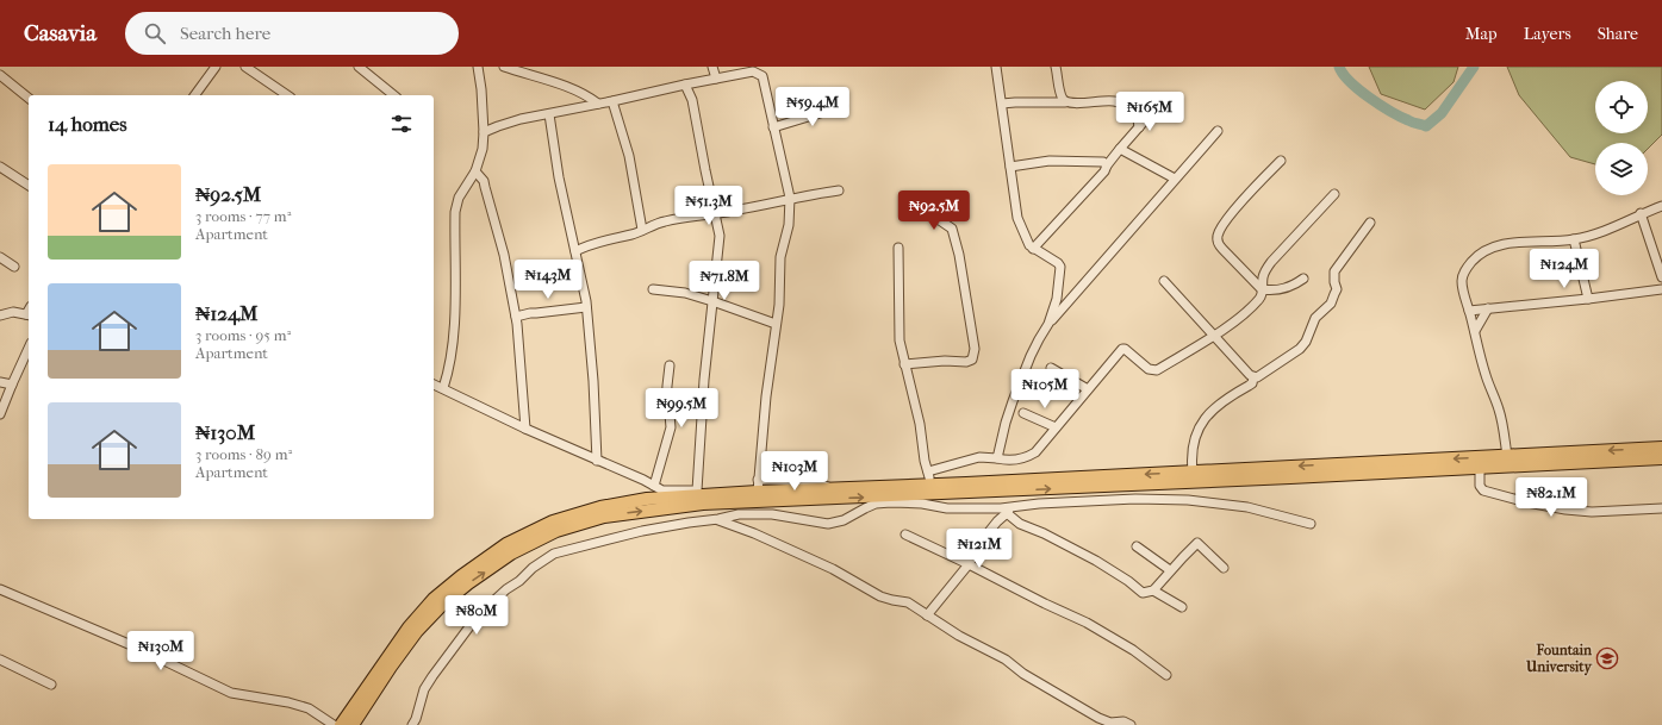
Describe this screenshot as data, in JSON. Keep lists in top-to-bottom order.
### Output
{
  "places": {
    "school or university": ["Fountain University"]
  },
  "page": {
    "header": "Casavia",
    "search": "Search here",
    "nav": ["Map", "Layers", "Share"],
    "price": [
      "₦59.4M",
      "₦165M",
      "₦51.3M",
      "₦92.5M",
      "₦124M",
      "₦143M",
      "₦71.8M",
      "₦105M",
      "₦99.5M",
      "₦103M",
      "₦82.1M",
      "₦121M",
      "₦80M",
      "₦130M"
    ],
    "heading": "14 homes",
    "list": [
      {
        "name": "₦92.5M",
        "note": "3 rooms · 77 m² · Apartment"
      },
      {
        "name": "₦124M",
        "note": "3 rooms · 95 m² · Apartment"
      },
      {
        "name": "₦130M",
        "note": "3 rooms · 89 m² · Apartment"
      }
    ]
  }
}
